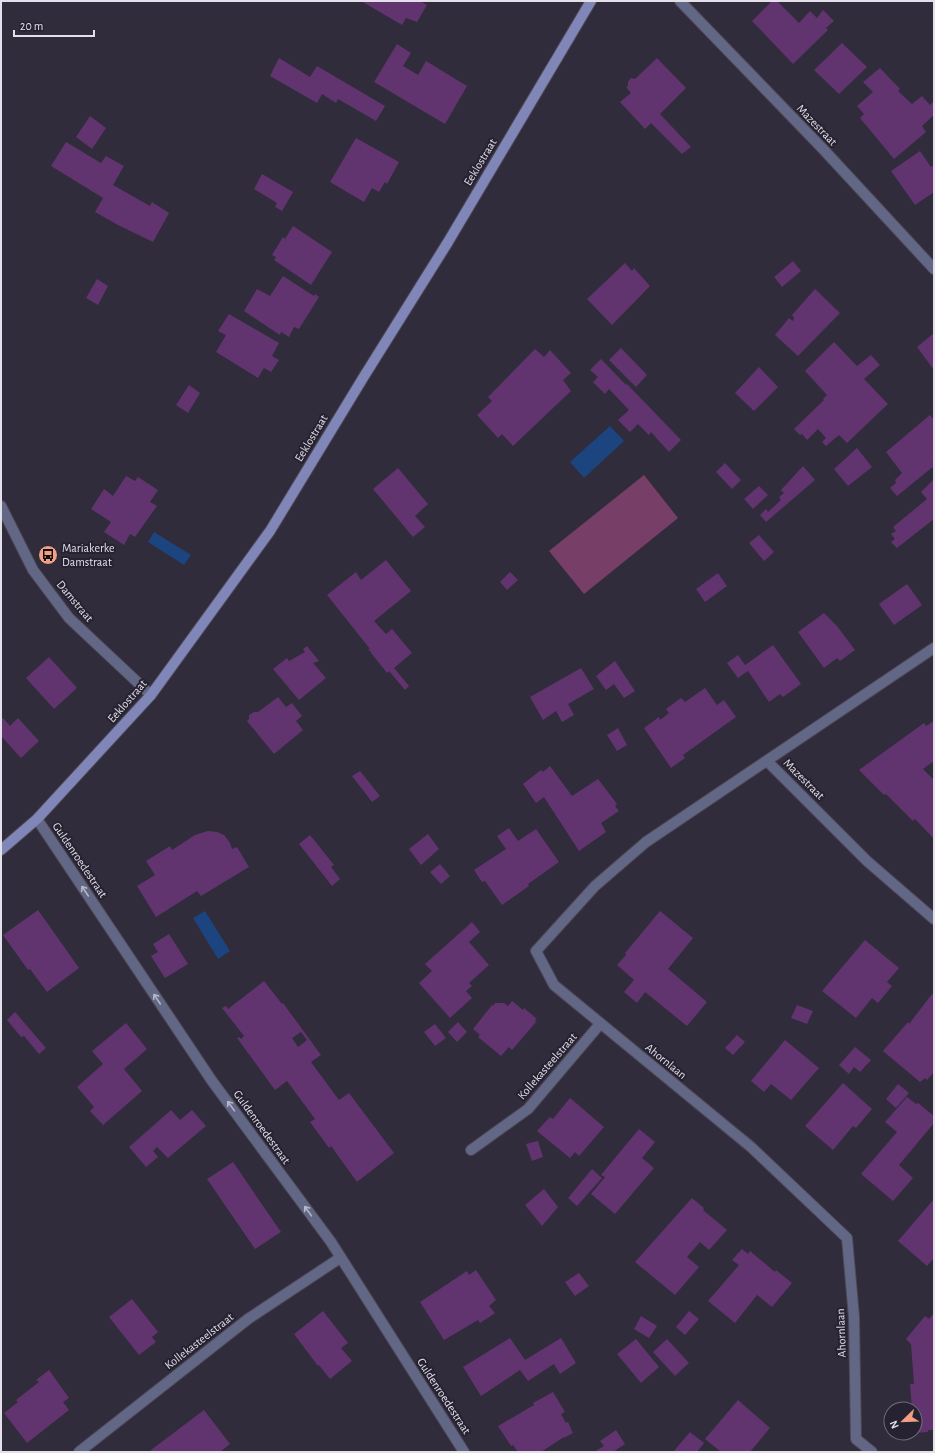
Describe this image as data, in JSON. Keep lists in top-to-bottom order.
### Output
{
  "streets": {
    "street": [
      "Mazestraat",
      "Eeklostraat",
      "Damstraat",
      "Guldenroedestraat",
      "Ahornlaan",
      "Kollekasteelstraat"
    ]
  },
  "crossings": [
    ["Mazestraat", "Ahornlaan"],
    ["Eeklostraat", "Damstraat"],
    ["Eeklostraat", "Guldenroedestraat"],
    ["Guldenroedestraat", "Kollekasteelstraat"],
    ["Ahornlaan", "Kollekasteelstraat"]
  ],
  "one_way": ["Guldenroedestraat"],
  "places": {
    "bus stop": ["Mariakerke Damstraat"]
  },
  "scale_bar": "20 m",
  "north": "bottom left"
}
